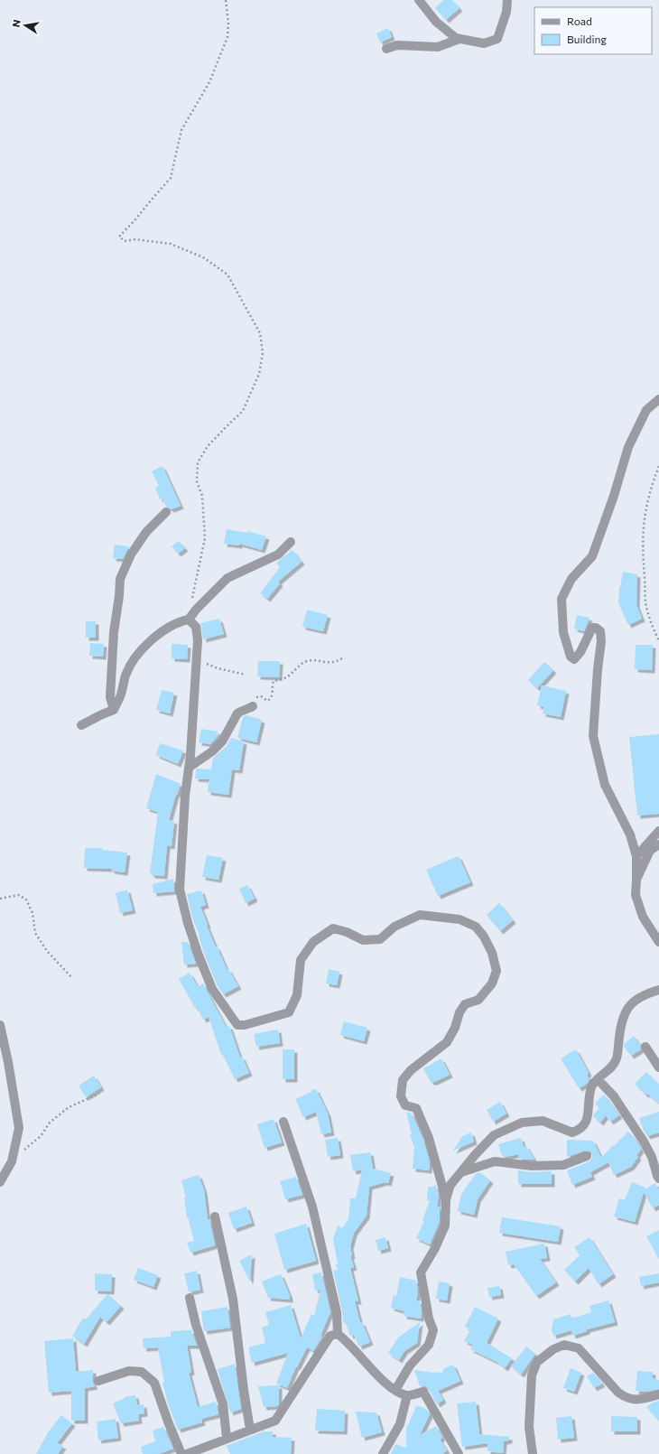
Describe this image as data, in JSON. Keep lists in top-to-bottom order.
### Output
{
  "legend": ["Road", "Building"],
  "north": "left"
}
